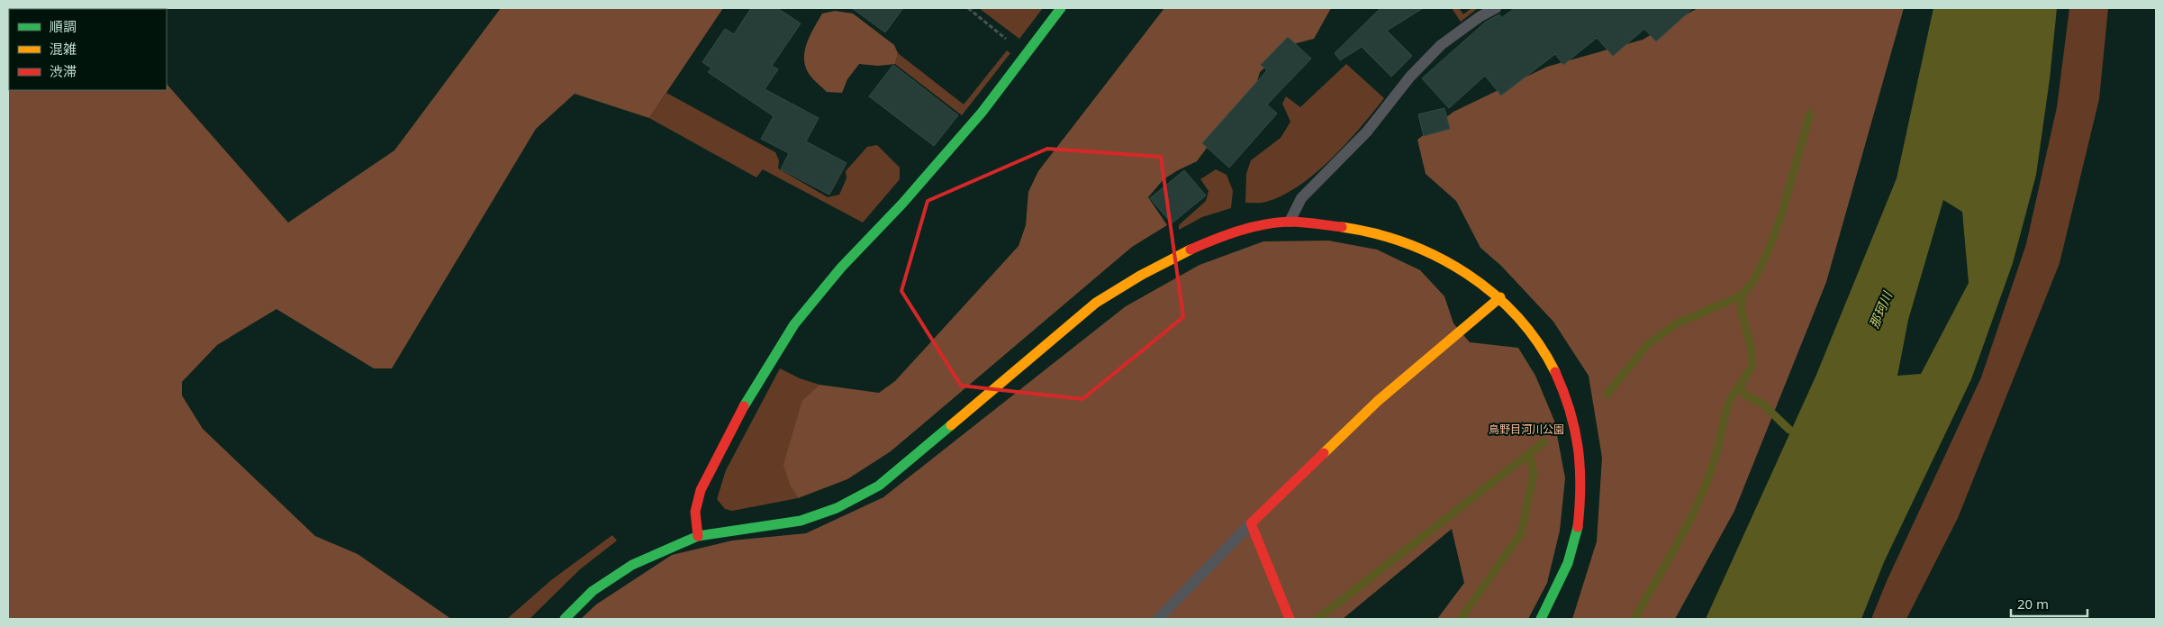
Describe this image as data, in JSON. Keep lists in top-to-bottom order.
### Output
{
  "water": ["那珂川"],
  "parks": ["鳥野目河川公園"],
  "legend": ["順調", "混雑", "渋滞"],
  "scale_bar": "20 m"
}
